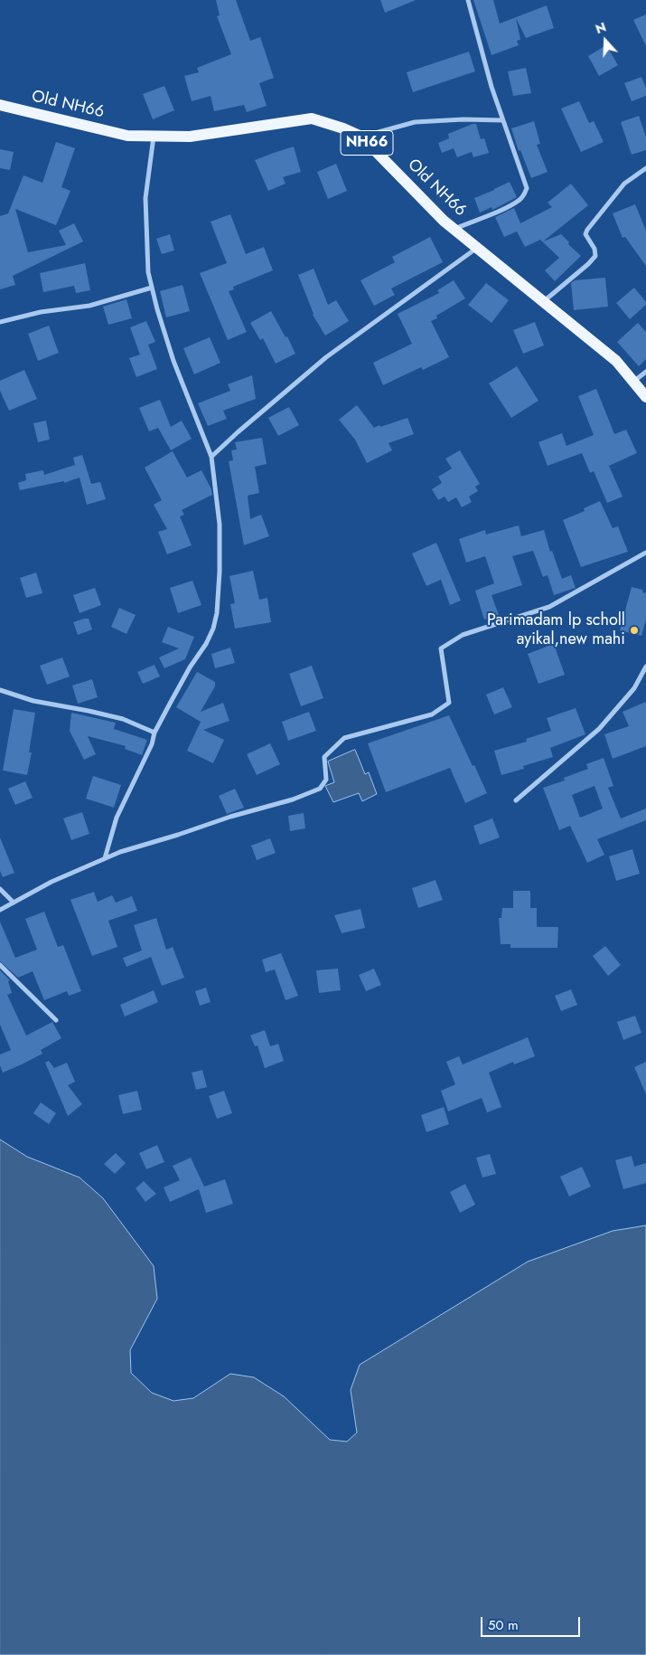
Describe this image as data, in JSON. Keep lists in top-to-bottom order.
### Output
{
  "streets": {
    "main road": ["Old NH66", "NH66"]
  },
  "places": ["Parimadam lp scholl ayikal,new mahi"],
  "scale_bar": "50 m",
  "north": "top"
}
